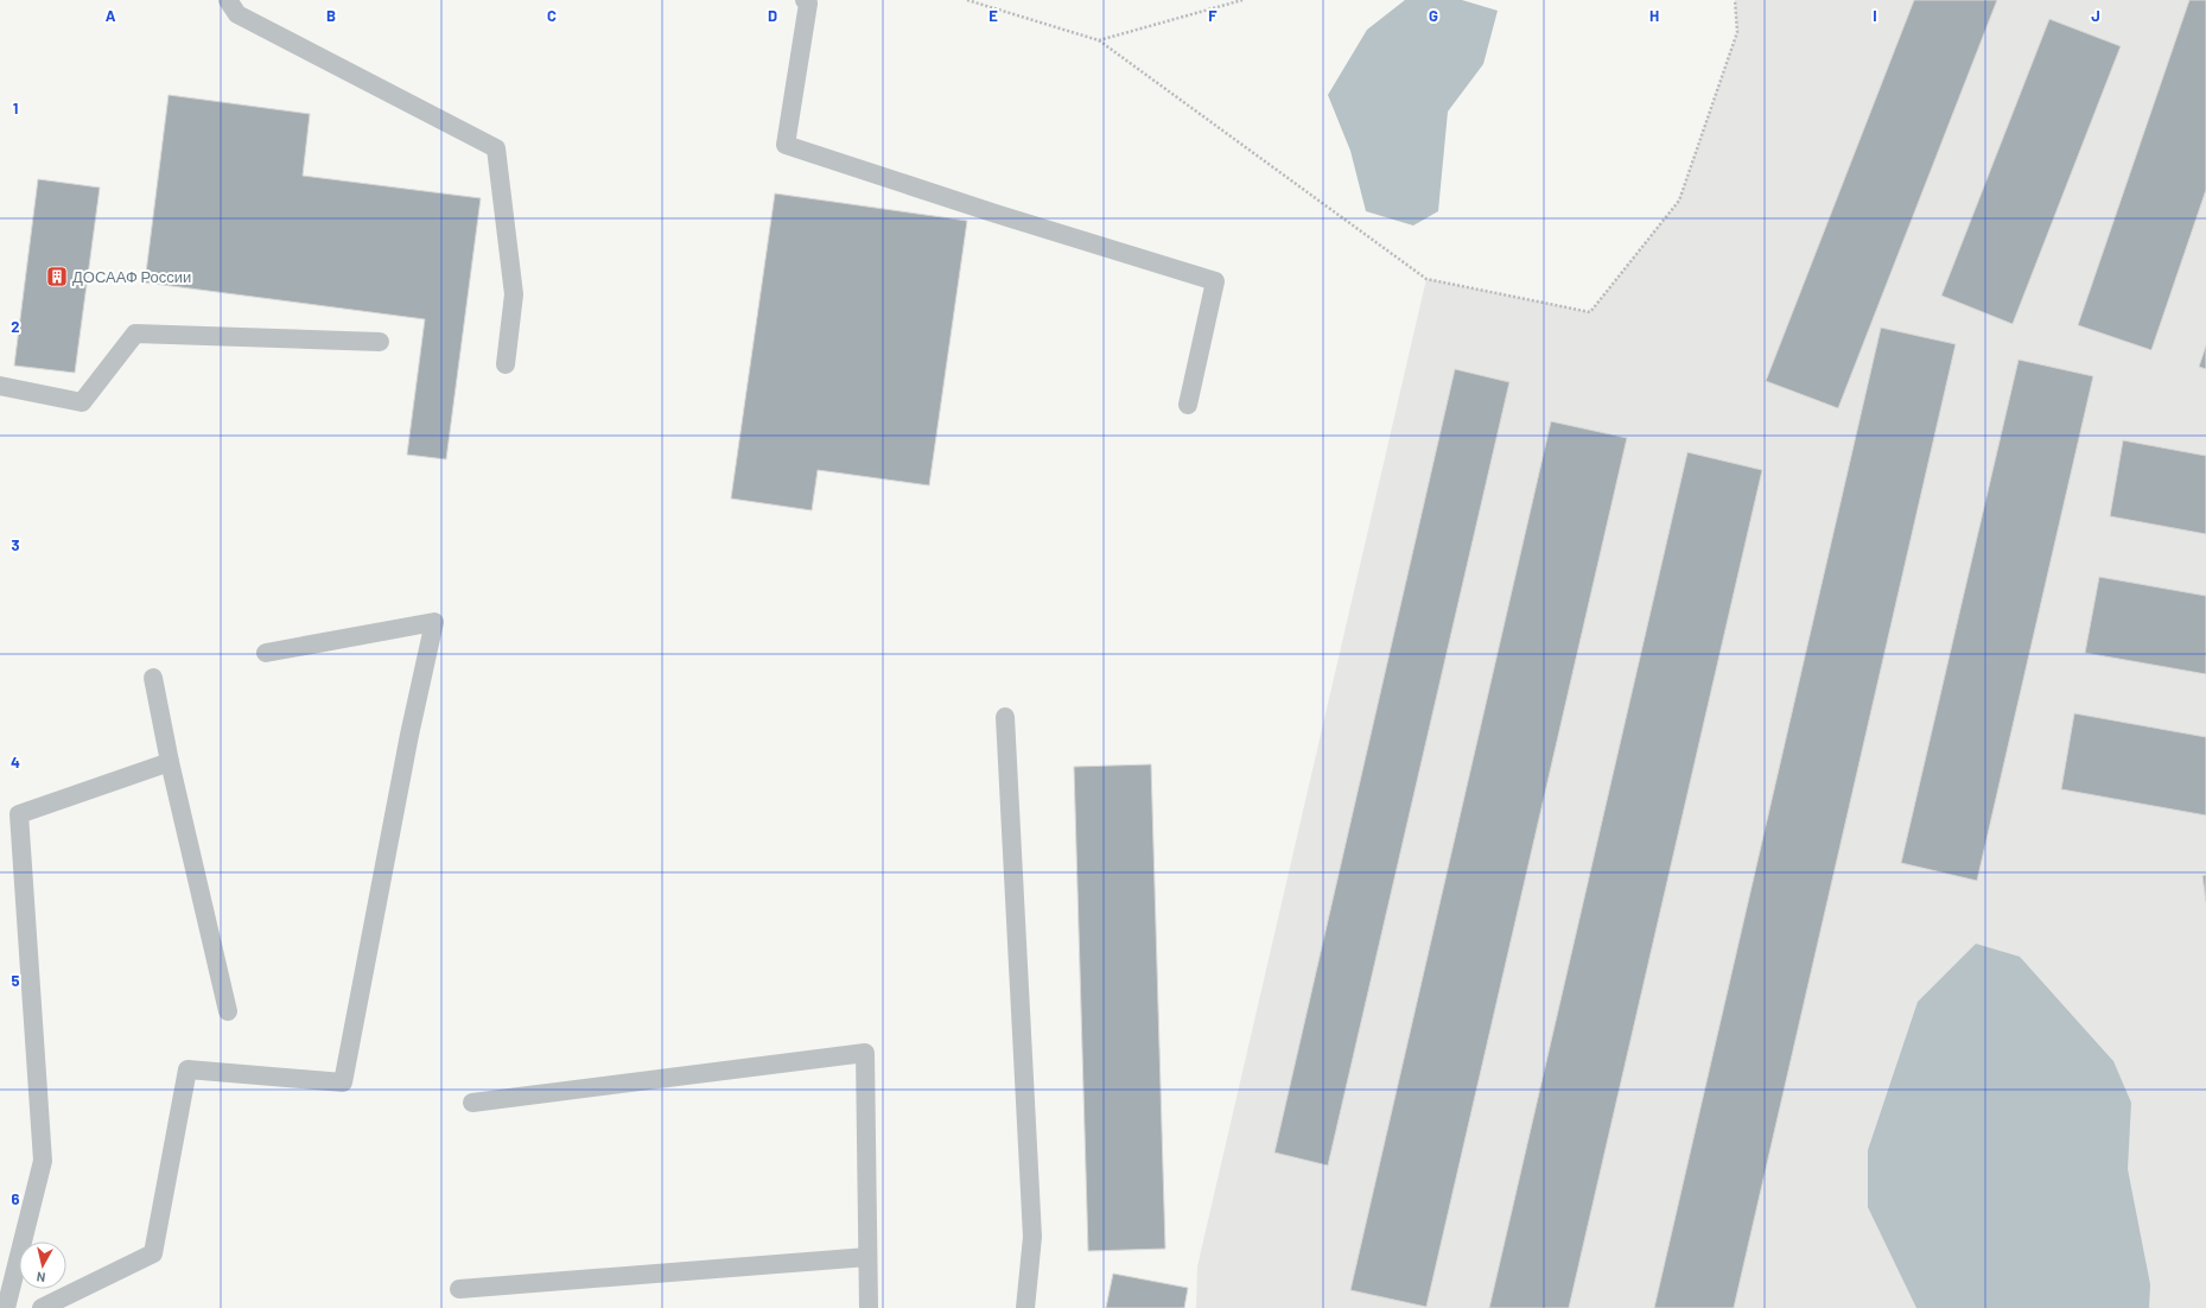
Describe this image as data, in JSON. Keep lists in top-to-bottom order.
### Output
{
  "places": {
    "building": ["ДОСААФ России"]
  },
  "north": "bottom",
  "grid": {
    "columns": [
      "A",
      "B",
      "C",
      "D",
      "E",
      "F",
      "G",
      "H",
      "I",
      "J"
    ],
    "rows": [
      "1",
      "2",
      "3",
      "4",
      "5",
      "6"
    ]
  }
}
